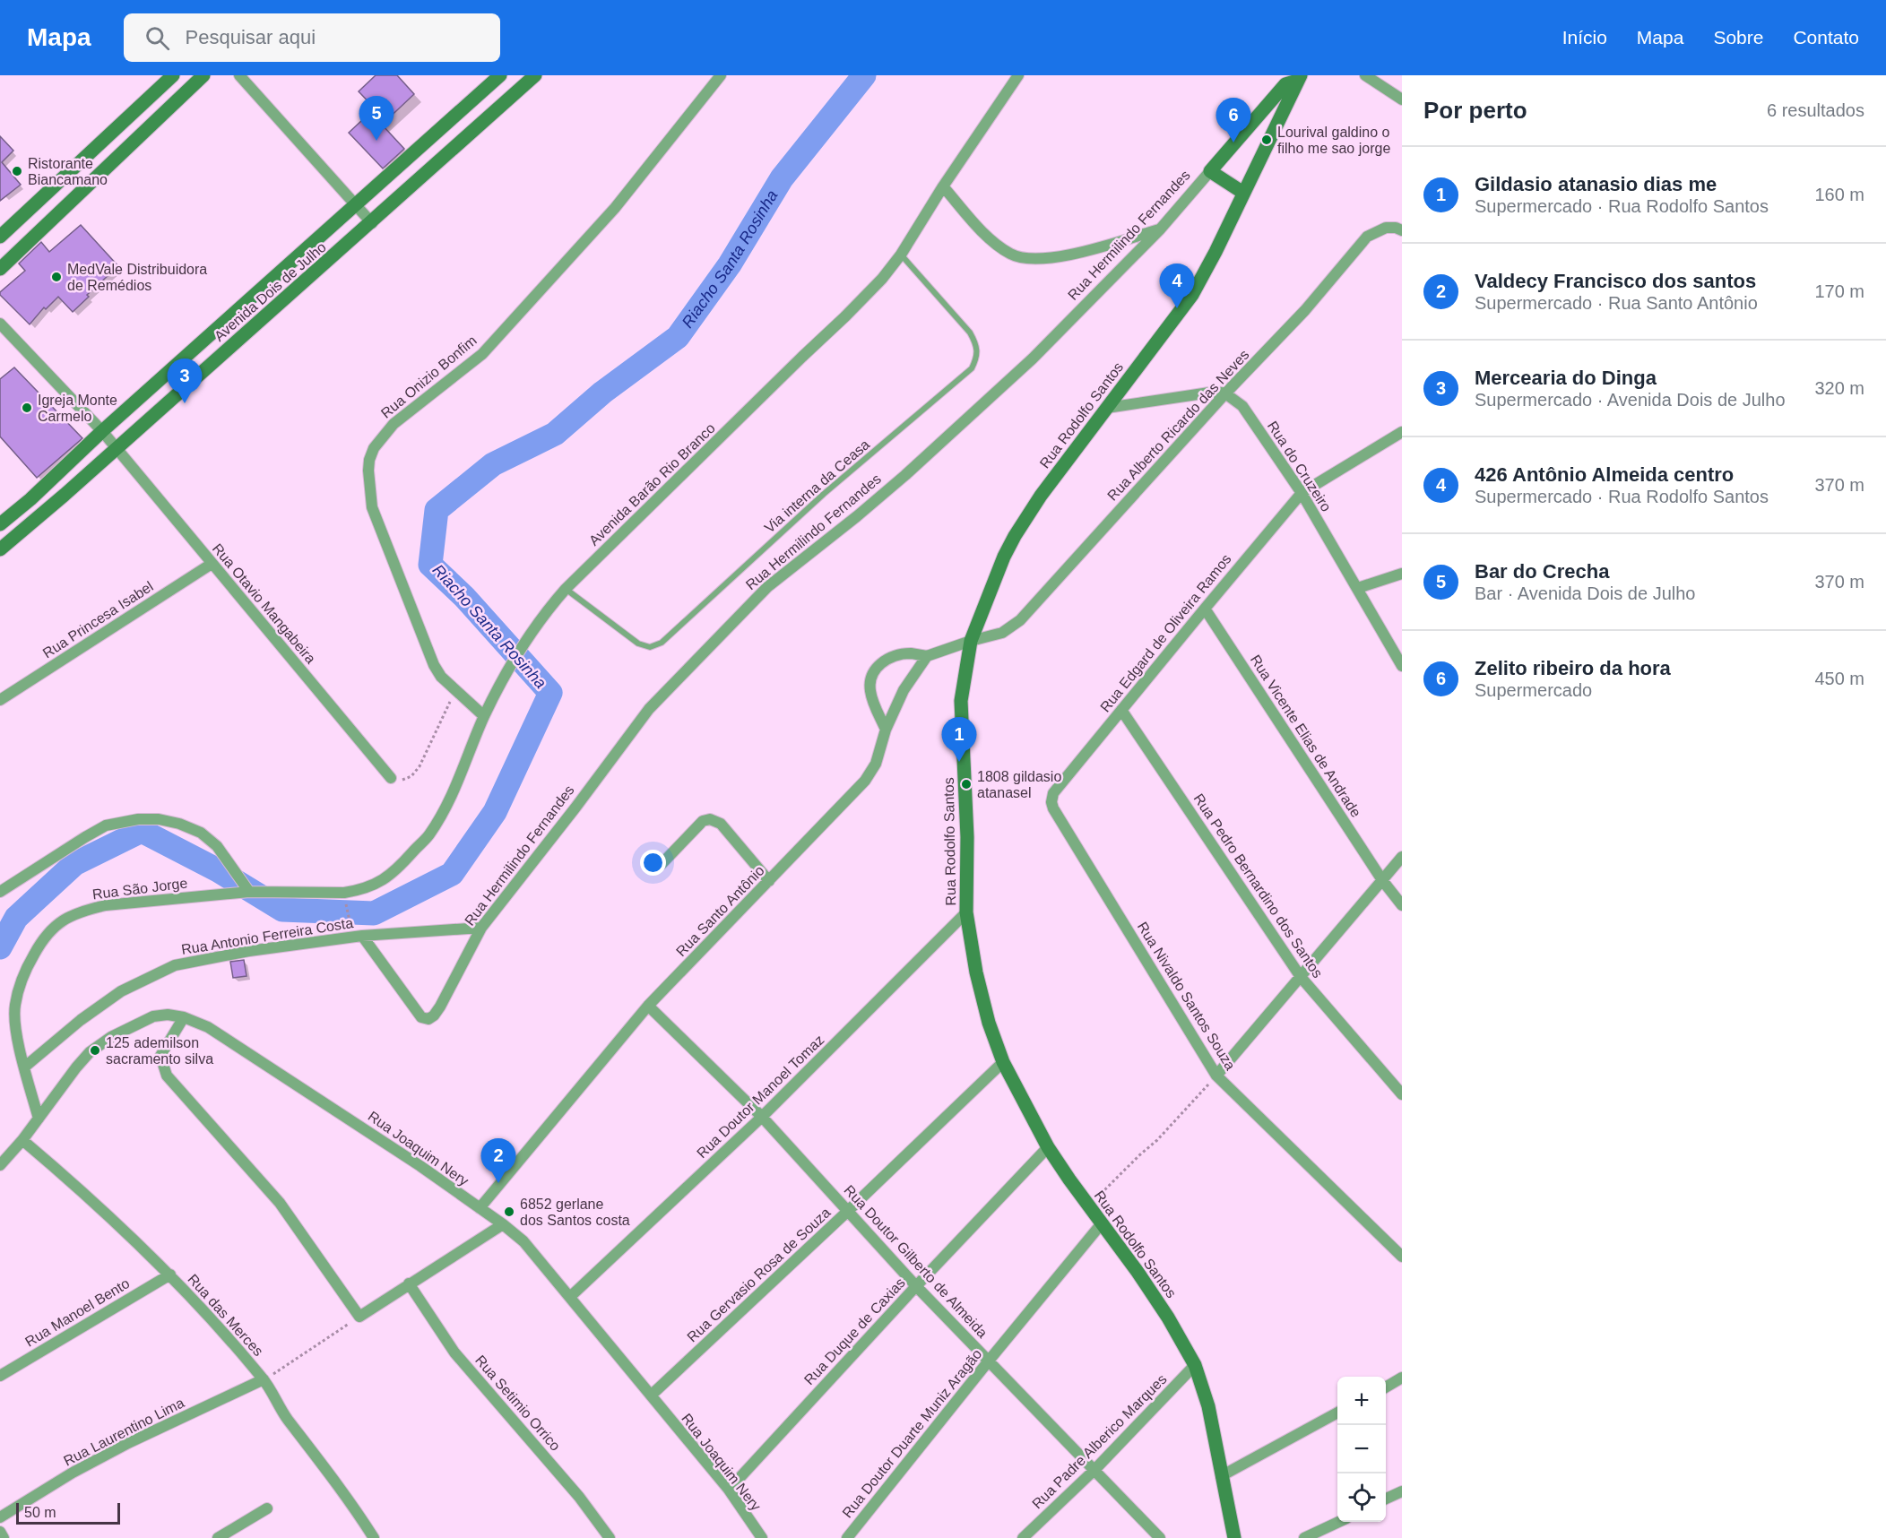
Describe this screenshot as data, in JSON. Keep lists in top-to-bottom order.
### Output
{
  "streets": {
    "street": [
      "Rua Hermilindo Fernandes",
      "Avenida Dois de Julho",
      "Rua Onizio Bonfim",
      "Rua Rodolfo Santos",
      "Rua Alberto Ricardo das Neves",
      "Rua do Cruzeiro",
      "Avenida Barão Rio Branco",
      "Rua Otavio Mangabeira",
      "Rua Princesa Isabel",
      "Rua Edgard de Oliveira Ramos",
      "Rua Vicente Elias de Andrade",
      "Rua Pedro Bernardino dos Santos",
      "Rua São Jorge",
      "Rua Santo Antônio",
      "Rua Antonio Ferreira Costa",
      "Rua Nivaldo Santos Souza",
      "Rua Doutor Manoel Tomaz",
      "Rua Joaquim Nery",
      "Rua Doutor Gilberto de Almeida",
      "Rua Gervasio Rosa de Souza",
      "Rua Manoel Bento",
      "Rua das Merces",
      "Rua Duque de Caxias",
      "Rua Setimio Orrico",
      "Rua Laurentino Lima",
      "Rua Doutor Duarte Muniz Aragão",
      "Rua Padre Alberico Marques"
    ],
    "lane": ["Via interna da Ceasa"]
  },
  "crossings": [
    ["Rua Hermilindo Fernandes", "Rua Rodolfo Santos"],
    ["Rua Hermilindo Fernandes", "Rua Antonio Ferreira Costa"],
    ["Avenida Dois de Julho", "Rua Otavio Mangabeira"],
    ["Rua Onizio Bonfim", "Avenida Barão Rio Branco"],
    ["Rua Rodolfo Santos", "Rua Alberto Ricardo das Neves"],
    ["Rua Rodolfo Santos", "Rua Doutor Manoel Tomaz"],
    ["Rua Rodolfo Santos", "Rua Gervasio Rosa de Souza"],
    ["Rua Rodolfo Santos", "Rua Duque de Caxias"],
    ["Rua Rodolfo Santos", "Rua Doutor Duarte Muniz Aragão"],
    ["Rua Rodolfo Santos", "Rua Padre Alberico Marques"],
    ["Rua Alberto Ricardo das Neves", "Rua do Cruzeiro"],
    ["Rua do Cruzeiro", "Rua Edgard de Oliveira Ramos"],
    ["Avenida Barão Rio Branco", "Via interna da Ceasa"],
    ["Avenida Barão Rio Branco", "Rua São Jorge"],
    ["Rua Otavio Mangabeira", "Rua Princesa Isabel"],
    ["Rua Edgard de Oliveira Ramos", "Rua Vicente Elias de Andrade"],
    ["Rua Edgard de Oliveira Ramos", "Rua Pedro Bernardino dos Santos"],
    ["Rua Edgard de Oliveira Ramos", "Rua Nivaldo Santos Souza"],
    ["Rua São Jorge", "Rua Antonio Ferreira Costa"],
    ["Rua São Jorge", "Rua Joaquim Nery"],
    ["Rua Santo Antônio", "Rua Joaquim Nery"],
    ["Rua Santo Antônio", "Rua Doutor Gilberto de Almeida"],
    ["Rua Doutor Manoel Tomaz", "Rua Joaquim Nery"],
    ["Rua Doutor Manoel Tomaz", "Rua Doutor Gilberto de Almeida"],
    ["Rua Joaquim Nery", "Rua Gervasio Rosa de Souza"],
    ["Rua Joaquim Nery", "Rua das Merces"],
    ["Rua Joaquim Nery", "Rua Duque de Caxias"],
    ["Rua Doutor Gilberto de Almeida", "Rua Gervasio Rosa de Souza"],
    ["Rua Doutor Gilberto de Almeida", "Rua Duque de Caxias"],
    ["Rua Doutor Gilberto de Almeida", "Rua Doutor Duarte Muniz Aragão"],
    ["Rua Doutor Gilberto de Almeida", "Rua Padre Alberico Marques"],
    ["Rua Manoel Bento", "Rua das Merces"],
    ["Rua das Merces", "Rua Laurentino Lima"]
  ],
  "water": ["Riacho Santa Rosinha"],
  "places": [
    "Lourival galdino o filho me sao jorge",
    "Ristorante Biancamano",
    "MedVale Distribuidora de Remédios",
    "Igreja Monte Carmelo",
    "1808 gildasio atanasel",
    "125 ademilson sacramento silva",
    "6852 gerlane dos Santos costa"
  ],
  "scale_bar": "50 m",
  "page": {
    "header": "Mapa",
    "search": "Pesquisar aqui",
    "nav": [
      "Início",
      "Mapa",
      "Sobre",
      "Contato"
    ],
    "heading": ["Por perto", "6 resultados"],
    "pins": [
      "5",
      "6",
      "4",
      "3",
      "1",
      "2"
    ],
    "list": [
      {
        "mark": "1",
        "name": "Gildasio atanasio dias me",
        "note": "Supermercado · Rua Rodolfo Santos",
        "value": "160 m"
      },
      {
        "mark": "2",
        "name": "Valdecy Francisco dos santos",
        "note": "Supermercado · Rua Santo Antônio",
        "value": "170 m"
      },
      {
        "mark": "3",
        "name": "Mercearia do Dinga",
        "note": "Supermercado · Avenida Dois de Julho",
        "value": "320 m"
      },
      {
        "mark": "4",
        "name": "426 Antônio Almeida centro",
        "note": "Supermercado · Rua Rodolfo Santos",
        "value": "370 m"
      },
      {
        "mark": "5",
        "name": "Bar do Crecha",
        "note": "Bar · Avenida Dois de Julho",
        "value": "370 m"
      },
      {
        "mark": "6",
        "name": "Zelito ribeiro da hora",
        "note": "Supermercado",
        "value": "450 m"
      }
    ],
    "map_buttons": ["+", "−"],
    "scale": "50 m"
  }
}
